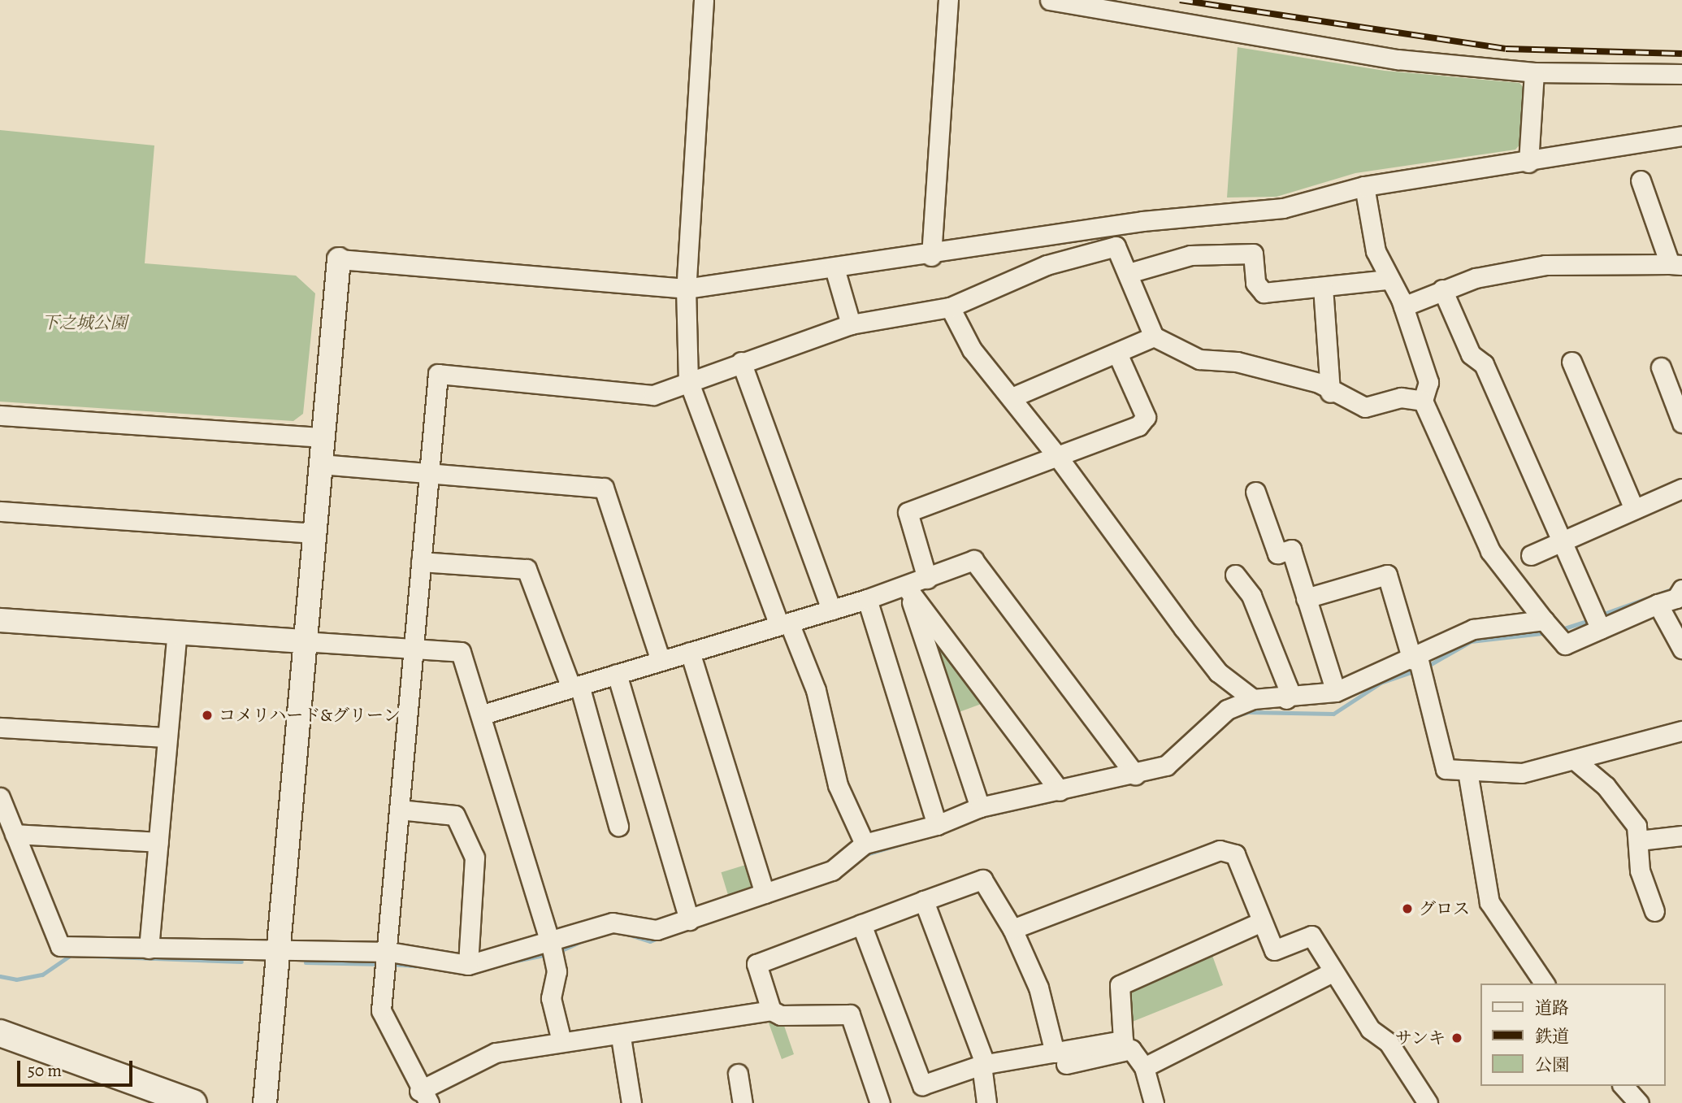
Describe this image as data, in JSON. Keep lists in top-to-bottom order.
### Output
{
  "parks": ["下之城公園"],
  "places": ["コメリハード&グリーン", "グロス", "サンキ"],
  "legend": ["道路", "鉄道", "公園"],
  "scale_bar": "50 m"
}
